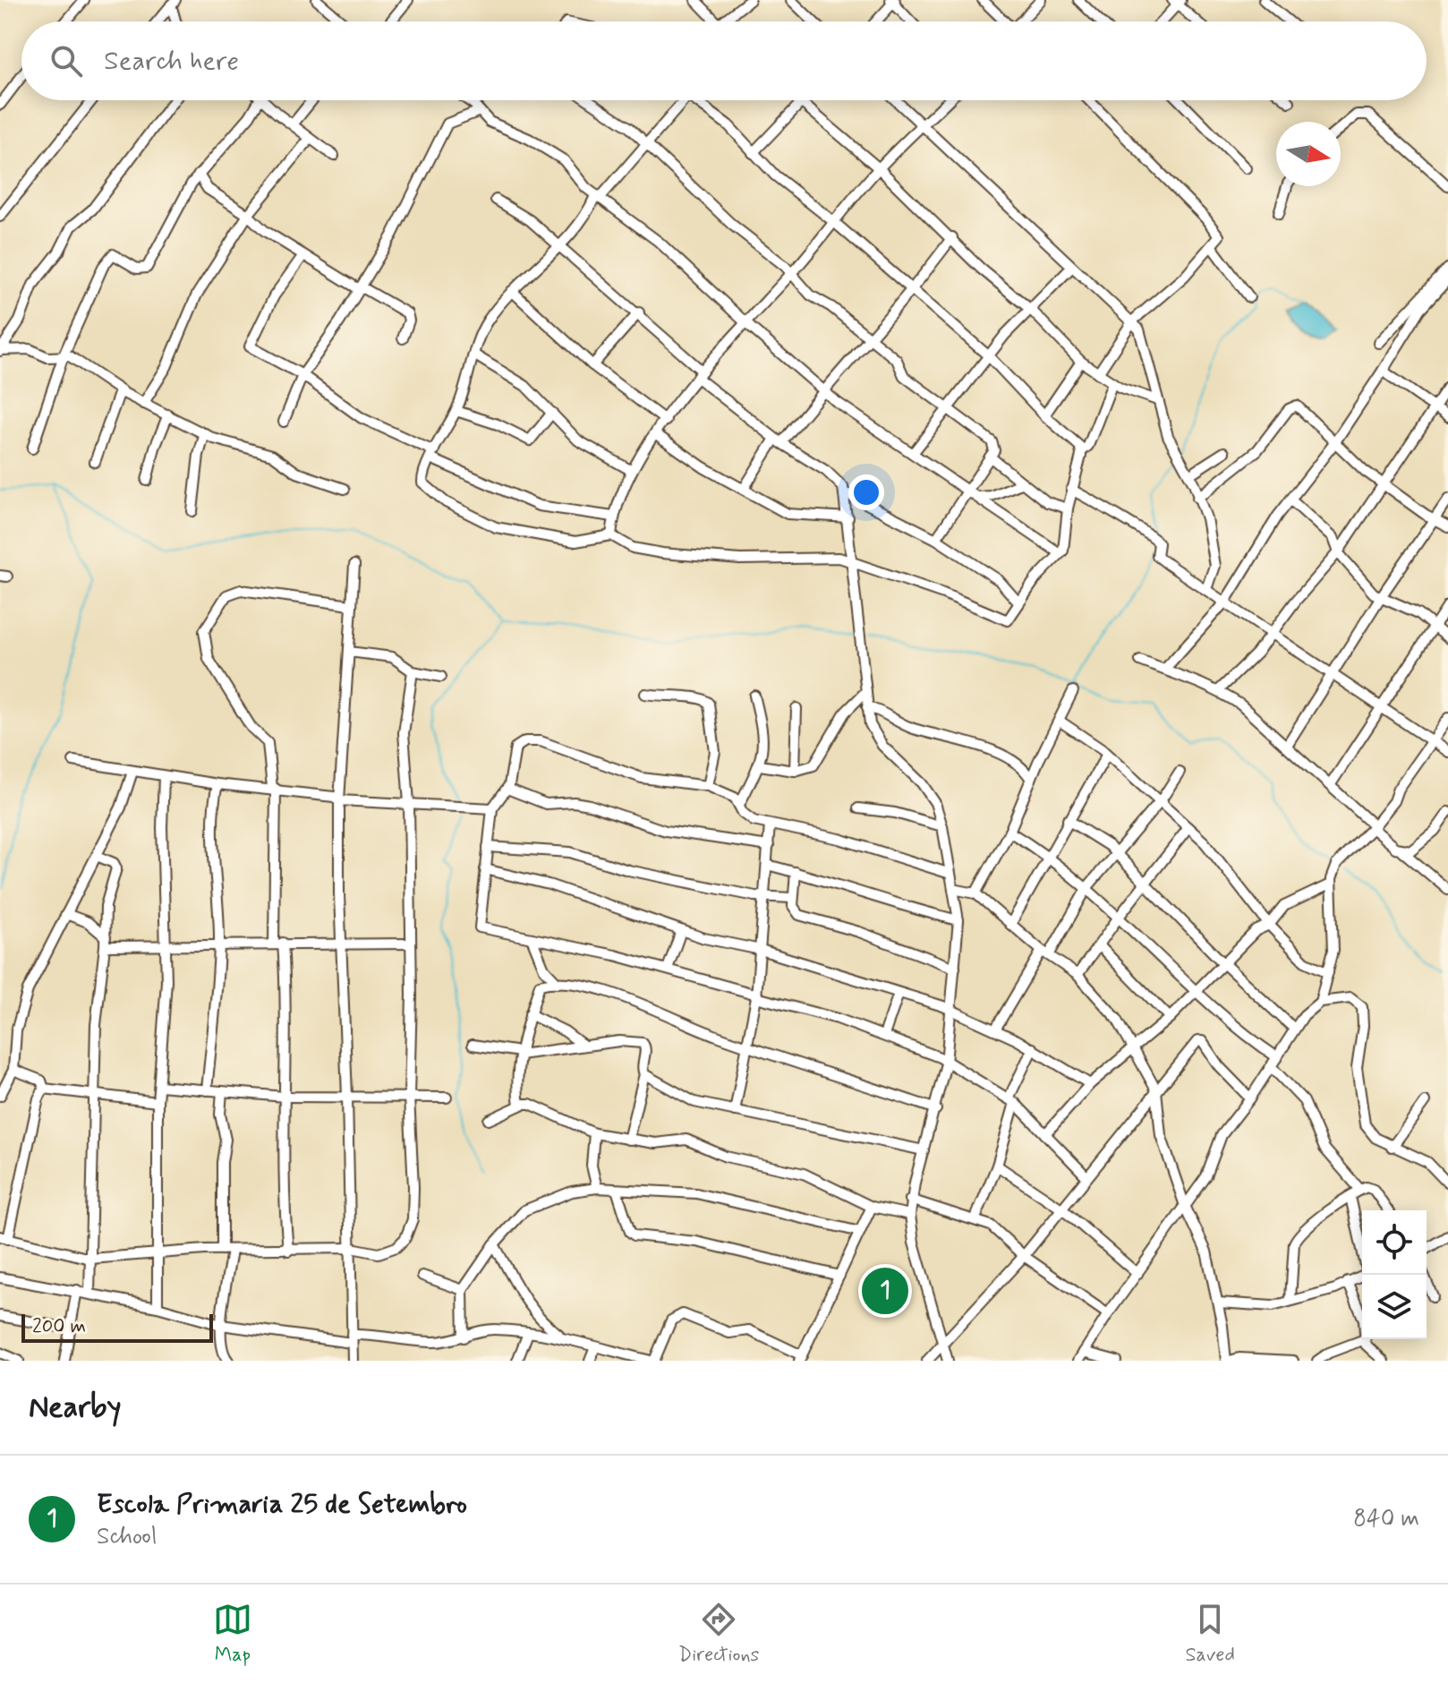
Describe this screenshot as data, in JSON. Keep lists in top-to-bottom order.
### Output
{
  "scale_bar": "200 m",
  "north": "right",
  "page": {
    "search": "Search here",
    "pins": "1",
    "scale": "200 m",
    "heading": "Nearby",
    "list": [
      {
        "mark": "1",
        "name": "Escola Primaria 25 de Setembro",
        "note": "School",
        "value": "840 m"
      }
    ],
    "nav": ["Map", "Directions", "Saved"]
  }
}
